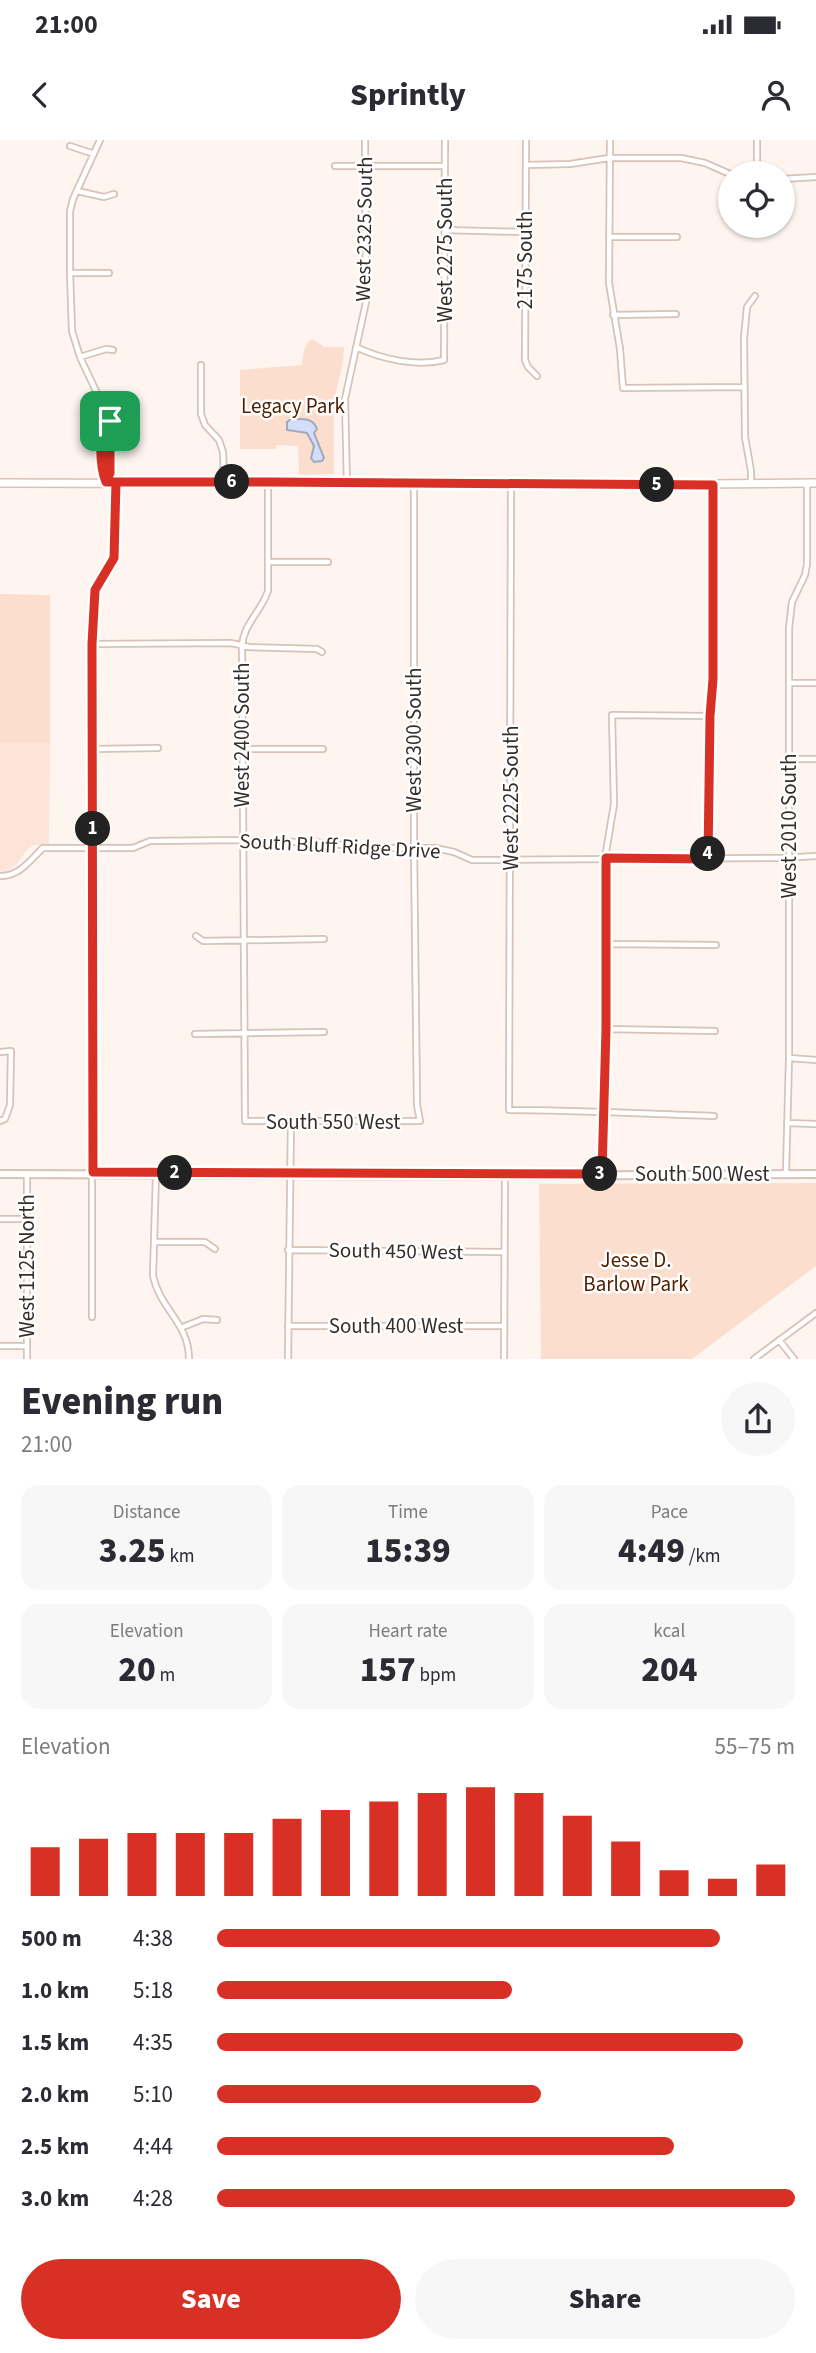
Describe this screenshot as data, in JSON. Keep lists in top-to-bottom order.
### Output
{
  "streets": {
    "street": [
      "West 2325 South",
      "West 2275 South",
      "2175 South",
      "West 2400 South",
      "West 2300 South",
      "West 2225 South",
      "West 2010 South",
      "South Bluff Ridge Drive",
      "South 550 West",
      "South 500 West",
      "South 450 West",
      "West 1125 North",
      "South 400 West"
    ]
  },
  "crossings": [
    ["West 2325 South", "West 2275 South"],
    ["West 2400 South", "South Bluff Ridge Drive"],
    ["West 2400 South", "South 550 West"],
    ["West 2300 South", "South Bluff Ridge Drive"],
    ["West 2300 South", "South 550 West"],
    ["West 2225 South", "South Bluff Ridge Drive"],
    ["West 2010 South", "South Bluff Ridge Drive"],
    ["West 2010 South", "South 500 West"],
    ["South 500 West", "West 1125 North"]
  ],
  "parks": ["Legacy Park", "Jesse D. Barlow Park"],
  "page": {
    "status": "21:00",
    "header": "Sprintly",
    "pins": [
      "6",
      "5",
      "1",
      "4",
      "2",
      "3"
    ],
    "heading": ["Evening run", "21:00"],
    "stats": [
      ["Distance", "3.25 km"],
      ["Time", "15:39"],
      ["Pace", "4:49 /km"],
      ["Elevation", "20 m"],
      ["Heart rate", "157 bpm"],
      ["kcal", "204"]
    ],
    "chart": ["Elevation", "55–75 m"],
    "list": [
      {
        "name": "500 m",
        "note": "4:38"
      },
      {
        "name": "1.0 km",
        "note": "5:18"
      },
      {
        "name": "1.5 km",
        "note": "4:35"
      },
      {
        "name": "2.0 km",
        "note": "5:10"
      },
      {
        "name": "2.5 km",
        "note": "4:44"
      },
      {
        "name": "3.0 km",
        "note": "4:28"
      }
    ],
    "buttons": ["Save", "Share"]
  }
}
